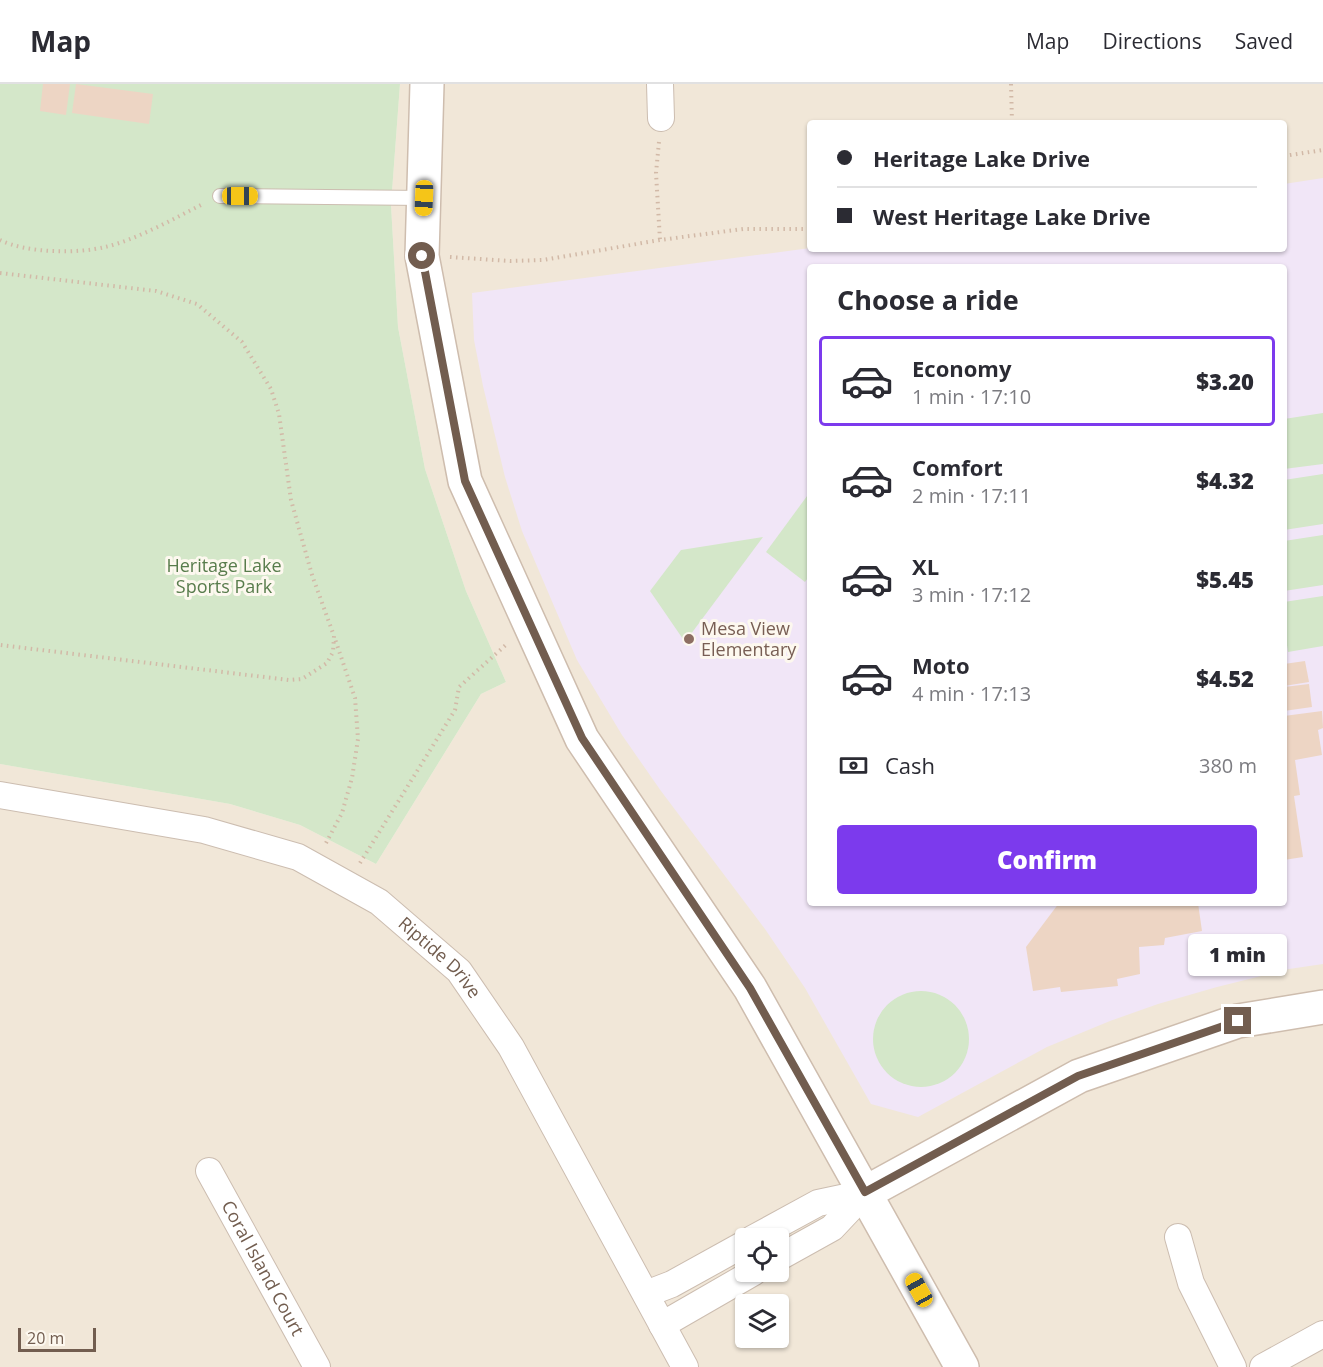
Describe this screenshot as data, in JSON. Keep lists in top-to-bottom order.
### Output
{
  "streets": {
    "street": ["Riptide Drive", "Coral Island Court"]
  },
  "parks": ["Heritage Lake Sports Park"],
  "places": ["Mesa View Elementary"],
  "scale_bar": "20 m",
  "page": {
    "header": "Map",
    "nav": ["Map", "Directions", "Saved"],
    "banner": ["Heritage Lake Drive", "West Heritage Lake Drive"],
    "heading": "Choose a ride",
    "list": [
      {
        "name": "Economy",
        "note": "1 min · 17:10",
        "value": "$3.20"
      },
      {
        "name": "Comfort",
        "note": "2 min · 17:11",
        "value": "$4.32"
      },
      {
        "name": "XL",
        "note": "3 min · 17:12",
        "value": "$5.45"
      },
      {
        "name": "Moto",
        "note": "4 min · 17:13",
        "value": "$4.52"
      }
    ],
    "pay": ["Cash", "380 m"],
    "buttons": "Confirm",
    "bubble": "1 min",
    "scale": "20 m"
  }
}
